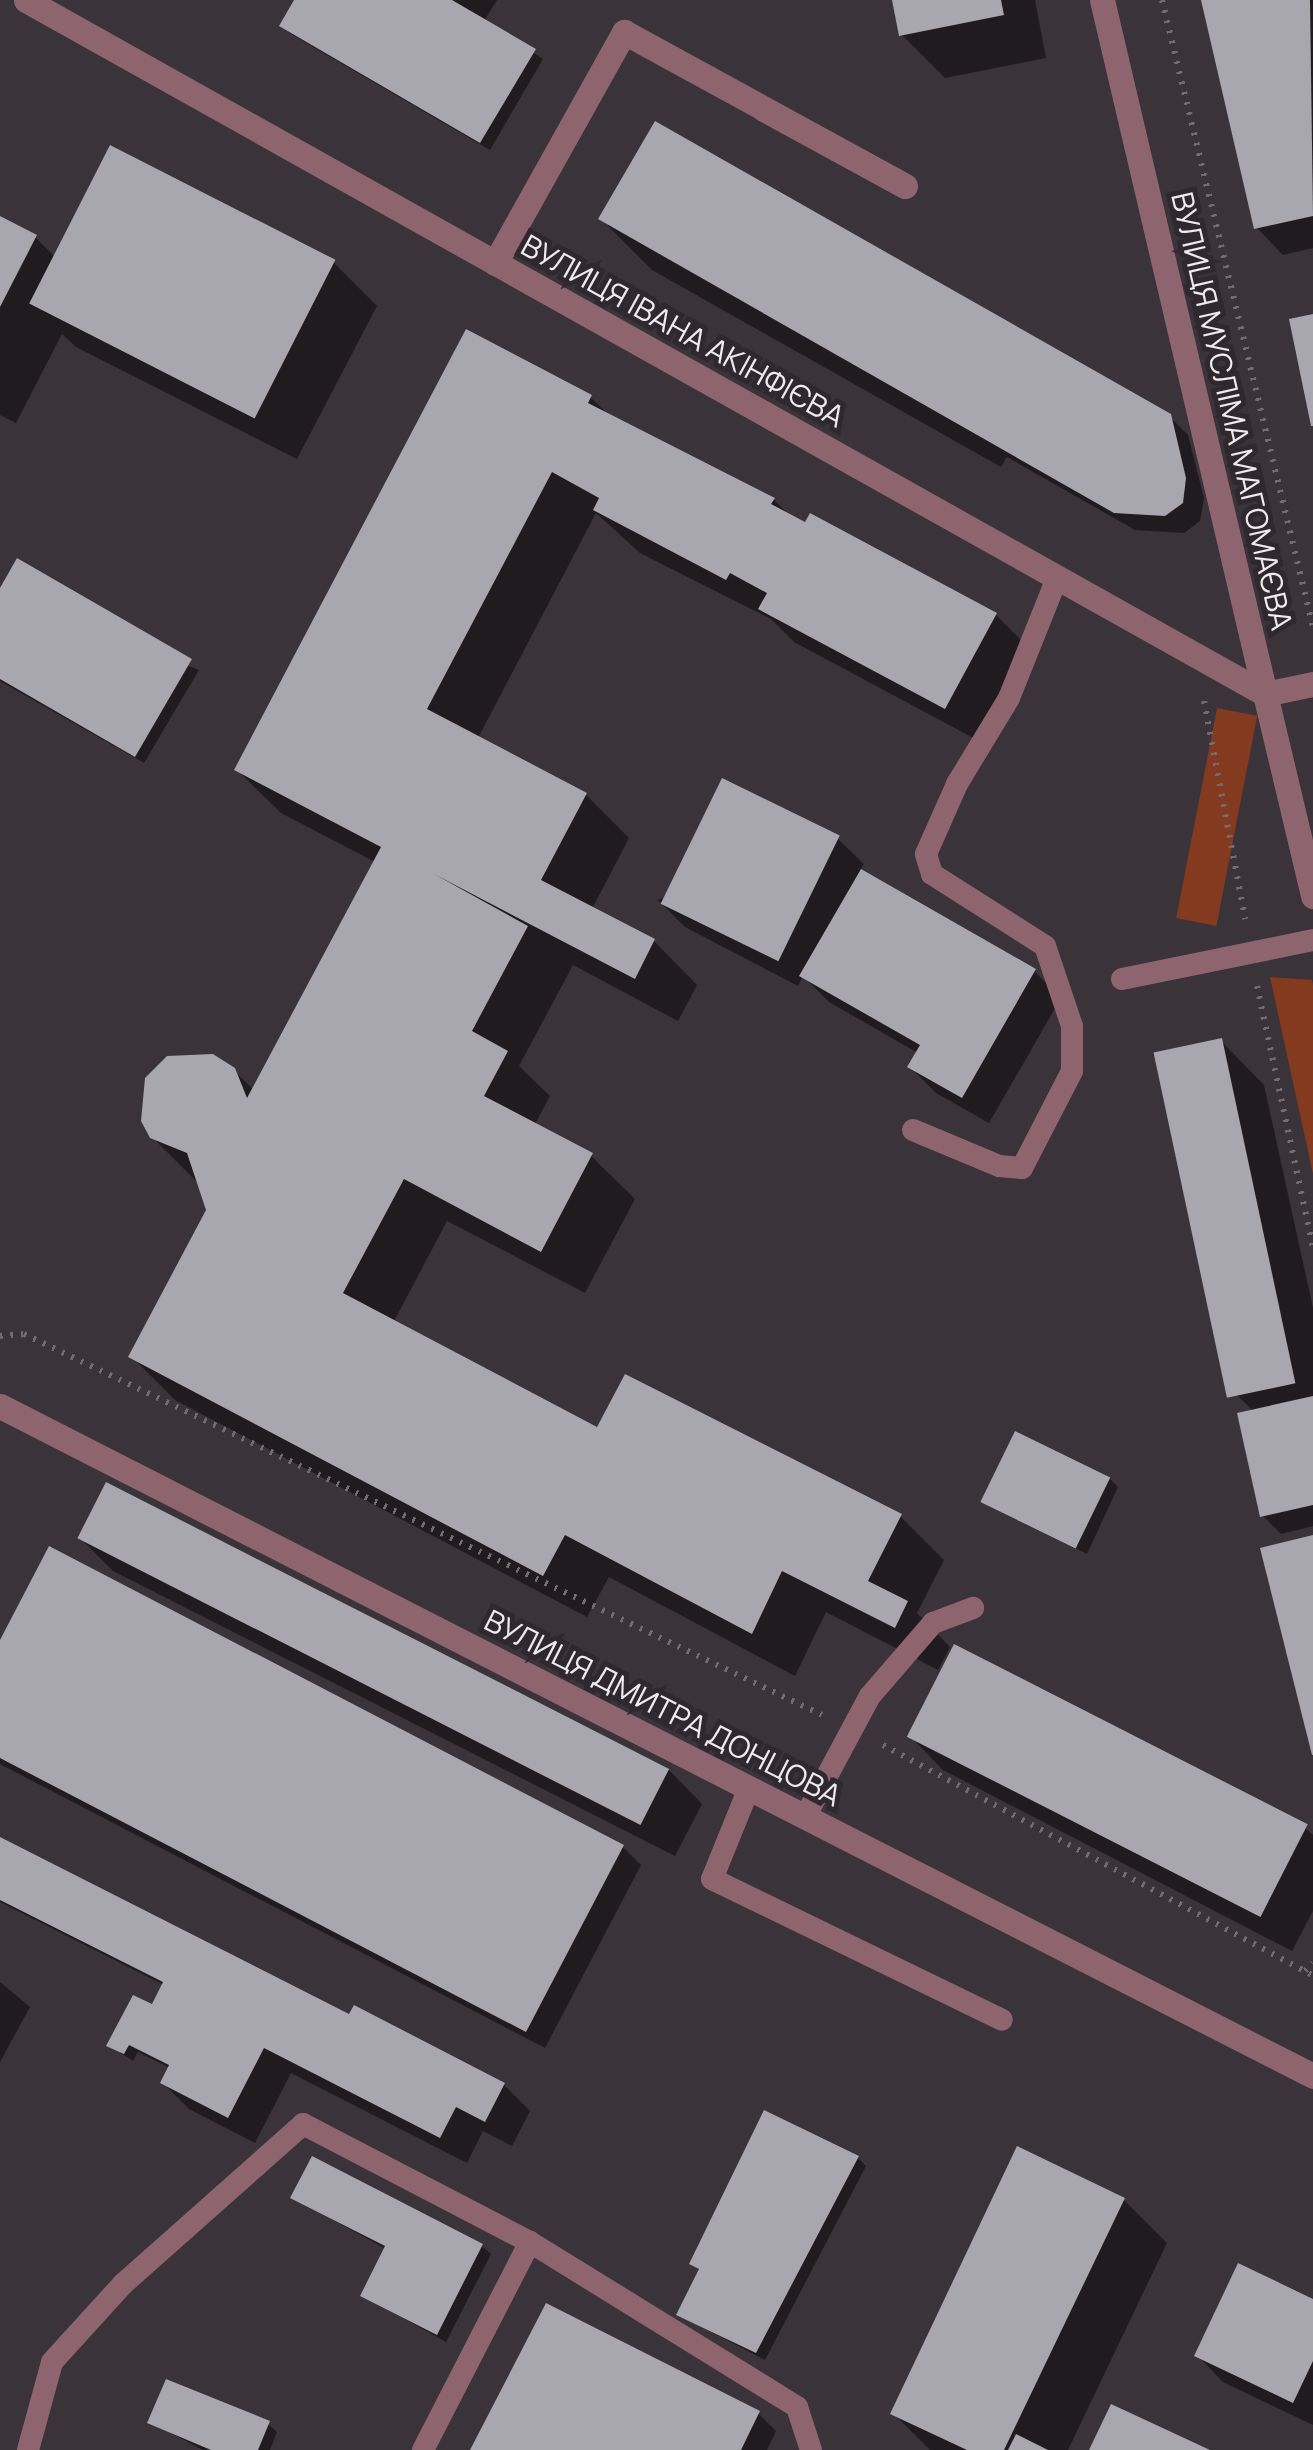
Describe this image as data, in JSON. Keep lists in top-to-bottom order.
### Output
{
  "streets": {
    "street": ["ВУЛИЦЯ ІВАНА АКІНФІЄВА", "ВУЛИЦЯ МУСЛІМА МАГОМАЄВА", "ВУЛИЦЯ ДМИТРА ДОНЦОВА"]
  },
  "crossings": [
    ["ВУЛИЦЯ ІВАНА АКІНФІЄВА", "ВУЛИЦЯ МУСЛІМА МАГОМАЄВА"]
  ]
}
